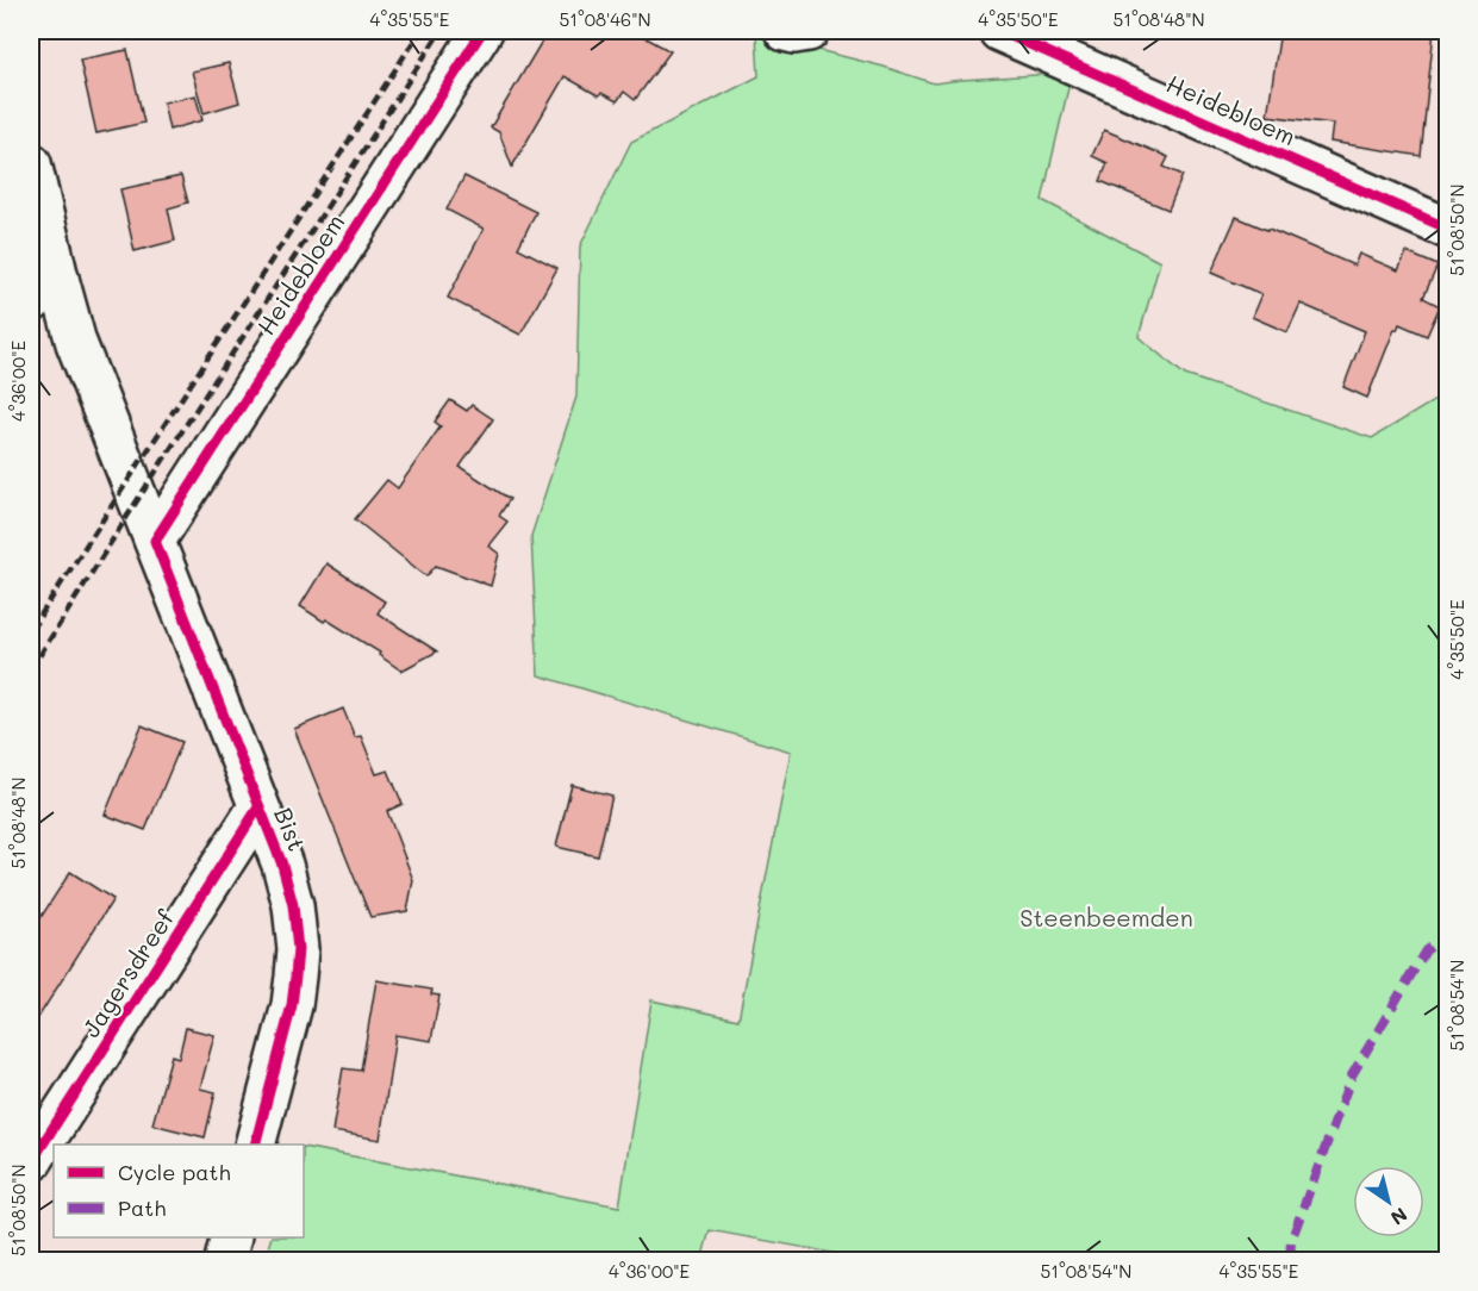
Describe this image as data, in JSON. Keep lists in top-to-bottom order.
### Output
{
  "streets": {
    "street": ["Heidebloem", "Bist", "Jagersdreef"]
  },
  "crossings": [
    ["Heidebloem", "Bist"],
    ["Bist", "Jagersdreef"]
  ],
  "parks": ["Steenbeemden"],
  "legend": ["Cycle path", "Path"],
  "north": "bottom right",
  "coordinates": [
    "4°35'55\"E",
    "51°08'46\"N",
    "4°35'50\"E",
    "51°08'48\"N",
    "51°08'50\"N",
    "4°36'00\"E",
    "51°08'54\"N"
  ]
}
